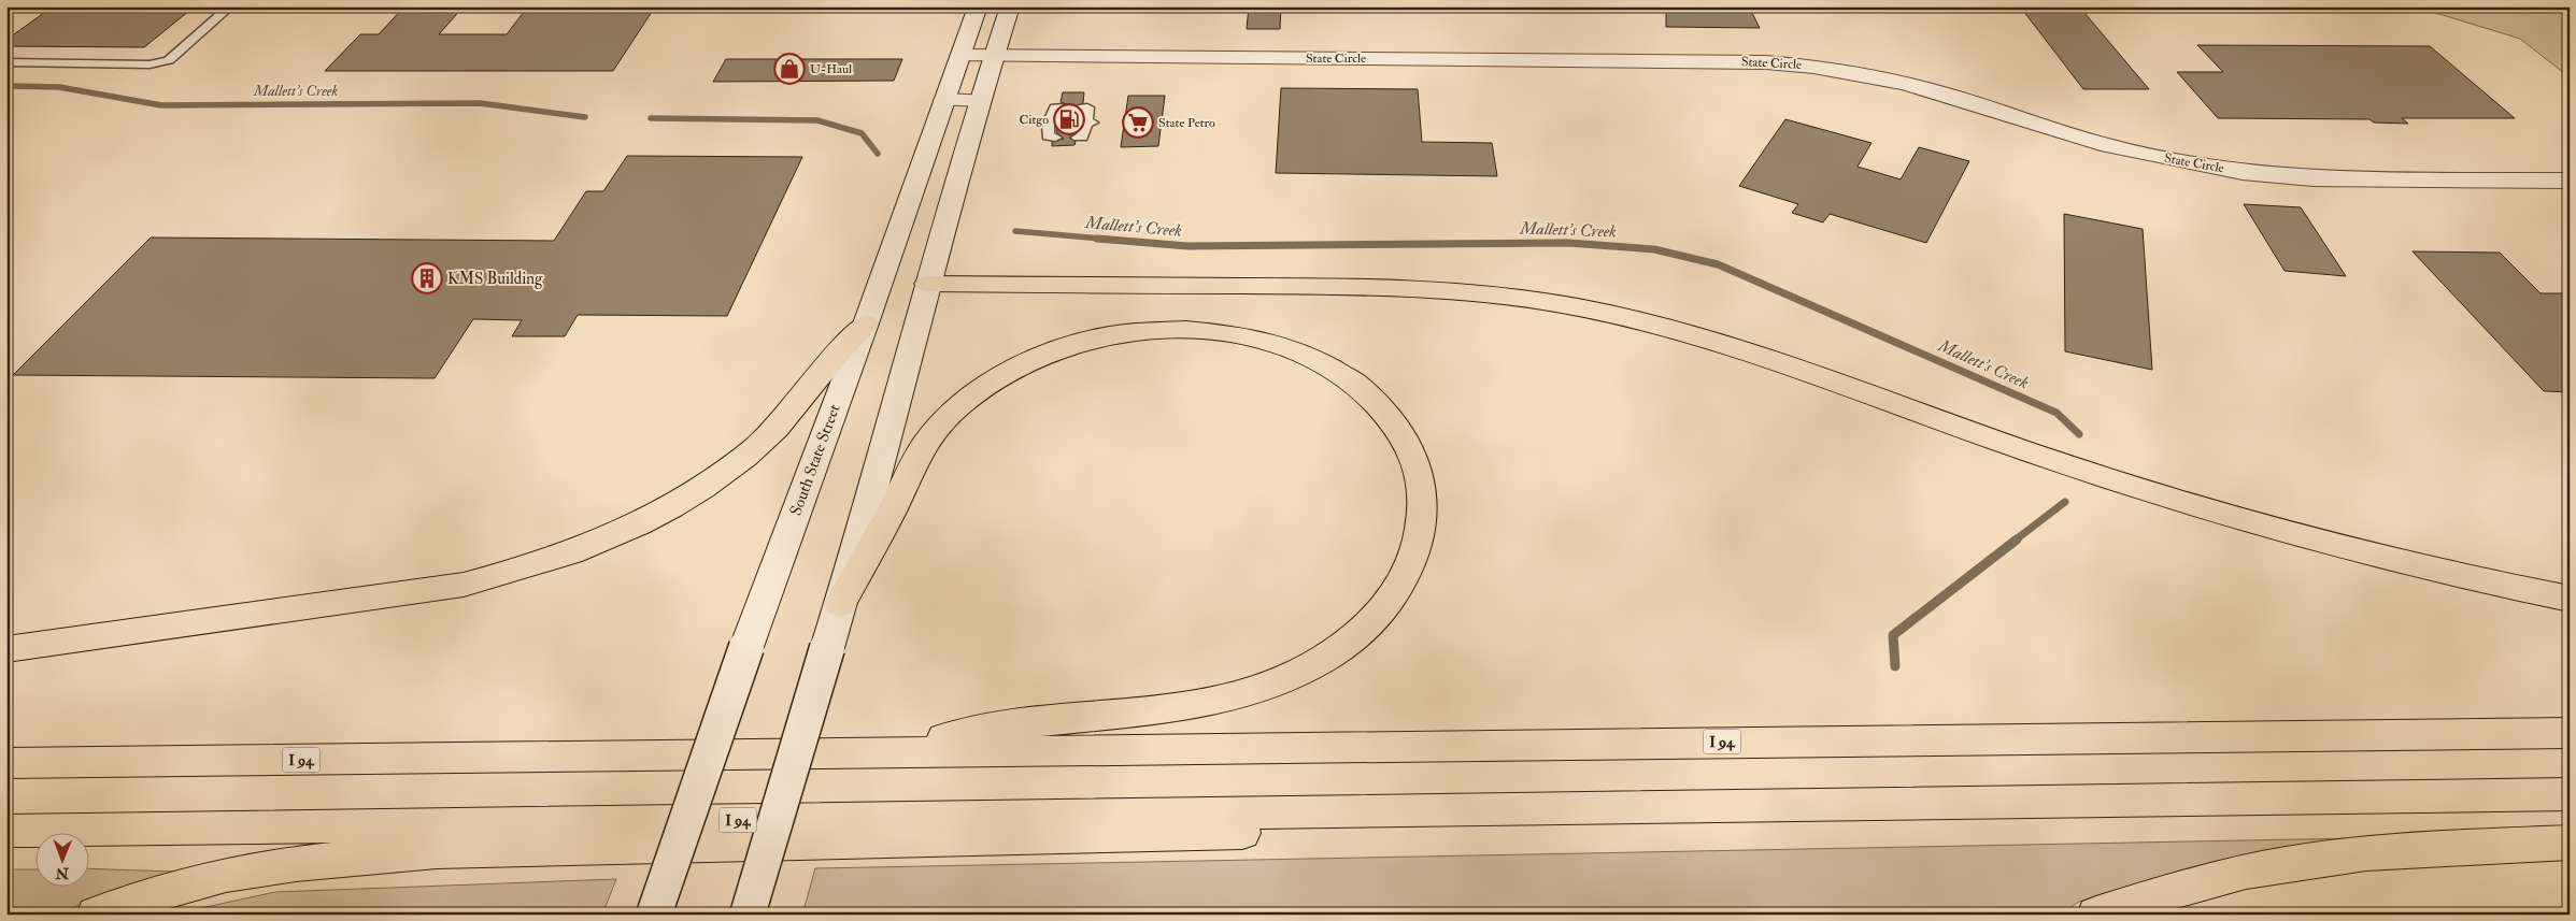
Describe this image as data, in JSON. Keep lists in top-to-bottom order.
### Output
{
  "streets": {
    "highway": ["I 94"],
    "main road": ["State Circle", "South State Street"]
  },
  "crossings": [
    ["State Circle", "South State Street"]
  ],
  "water": ["Mallett's Creek"],
  "places": {
    "shop": ["U-Haul"],
    "fuel station": ["Citgo"],
    "supermarket": ["State Petro"],
    "building": ["KMS Building"]
  },
  "north": "bottom"
}
